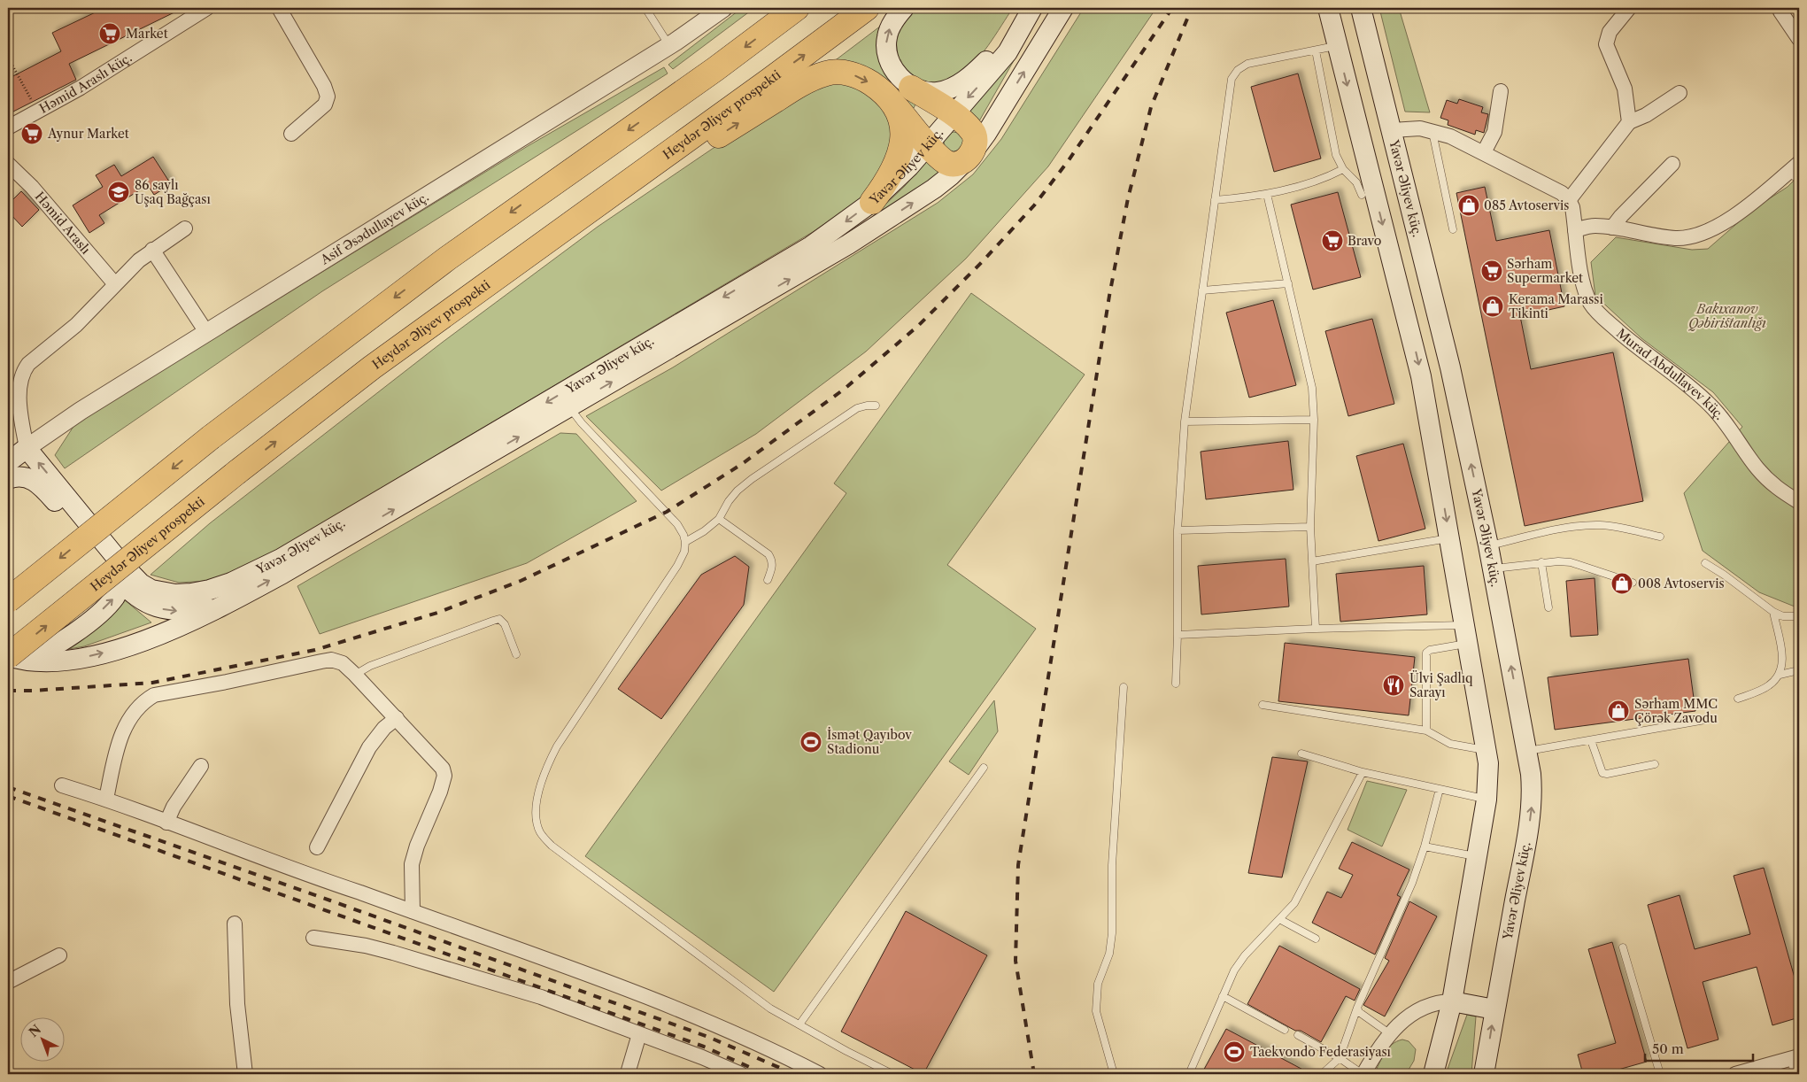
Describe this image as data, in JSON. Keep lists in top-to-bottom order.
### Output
{
  "streets": {
    "highway": ["Heydər Əliyev prospekti"],
    "main road": ["Yavər Əliyev küç."],
    "street": [
      "Həmid Araslı küç.",
      "Həmid Araslı",
      "Asif Əsədullayev küç.",
      "Murad Abdullayev küç."
    ]
  },
  "crossings": [
    ["Heydər Əliyev prospekti", "Yavər Əliyev küç."],
    ["Yavər Əliyev küç.", "Asif Əsədullayev küç."]
  ],
  "parks": ["Bakıxanov Qəbiristanlığı"],
  "places": {
    "supermarket": [
      "Market",
      "Aynur Market",
      "Bravo",
      "Sərham Supermarket"
    ],
    "school or university": ["86 saylı Uşaq Bağçası"],
    "shop": [
      "085 Avtoservis",
      "Kerama Marassi Tikinti",
      "008 Avtoservis",
      "Sərham MMC Çörək Zavodu"
    ],
    "restaurant": ["Ülvi Şadlıq Sarayı"],
    "sports": ["İsmət Qayıbov Stadionu", "Taekvondo Federasiyası"]
  },
  "scale_bar": "50 m",
  "north": "top left"
}
